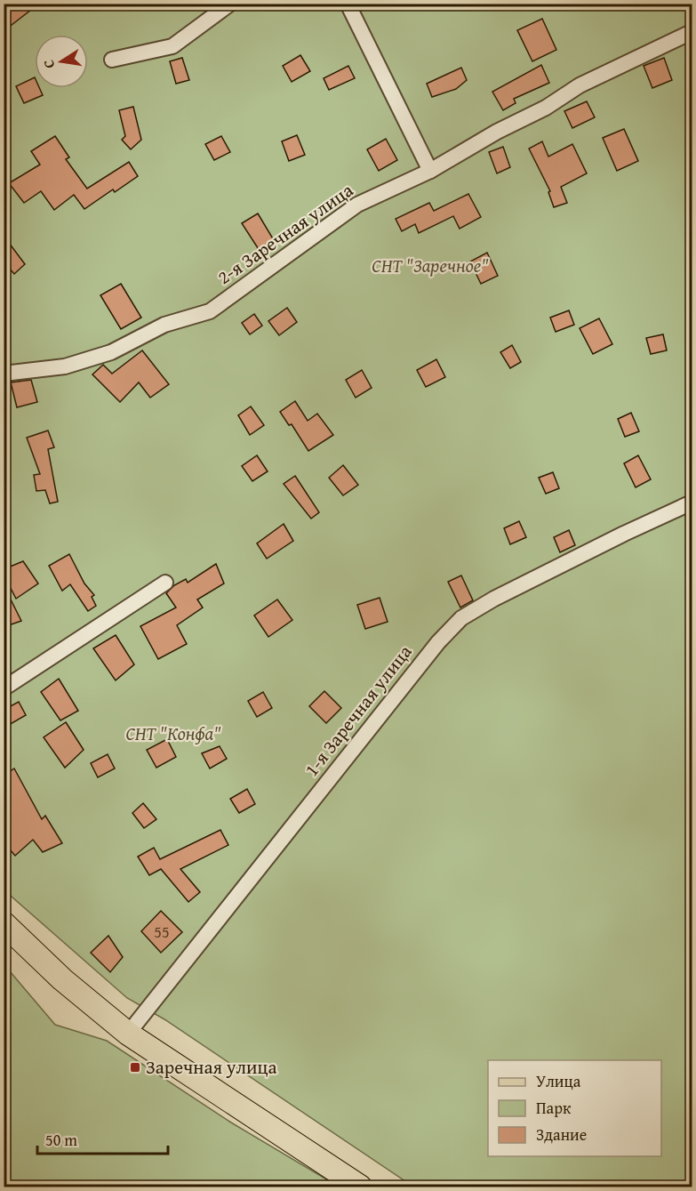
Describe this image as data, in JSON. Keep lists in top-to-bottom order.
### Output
{
  "streets": {
    "street": ["2-я Заречная улица", "1-я Заречная улица"]
  },
  "parks": ["СНТ \"Заречное\"", "СНТ \"Конфа\""],
  "places": {
    "transit": ["Заречная улица"]
  },
  "house_numbers": ["55"],
  "legend": ["Улица", "Парк", "Здание"],
  "scale_bar": "50 m",
  "north": "left"
}
